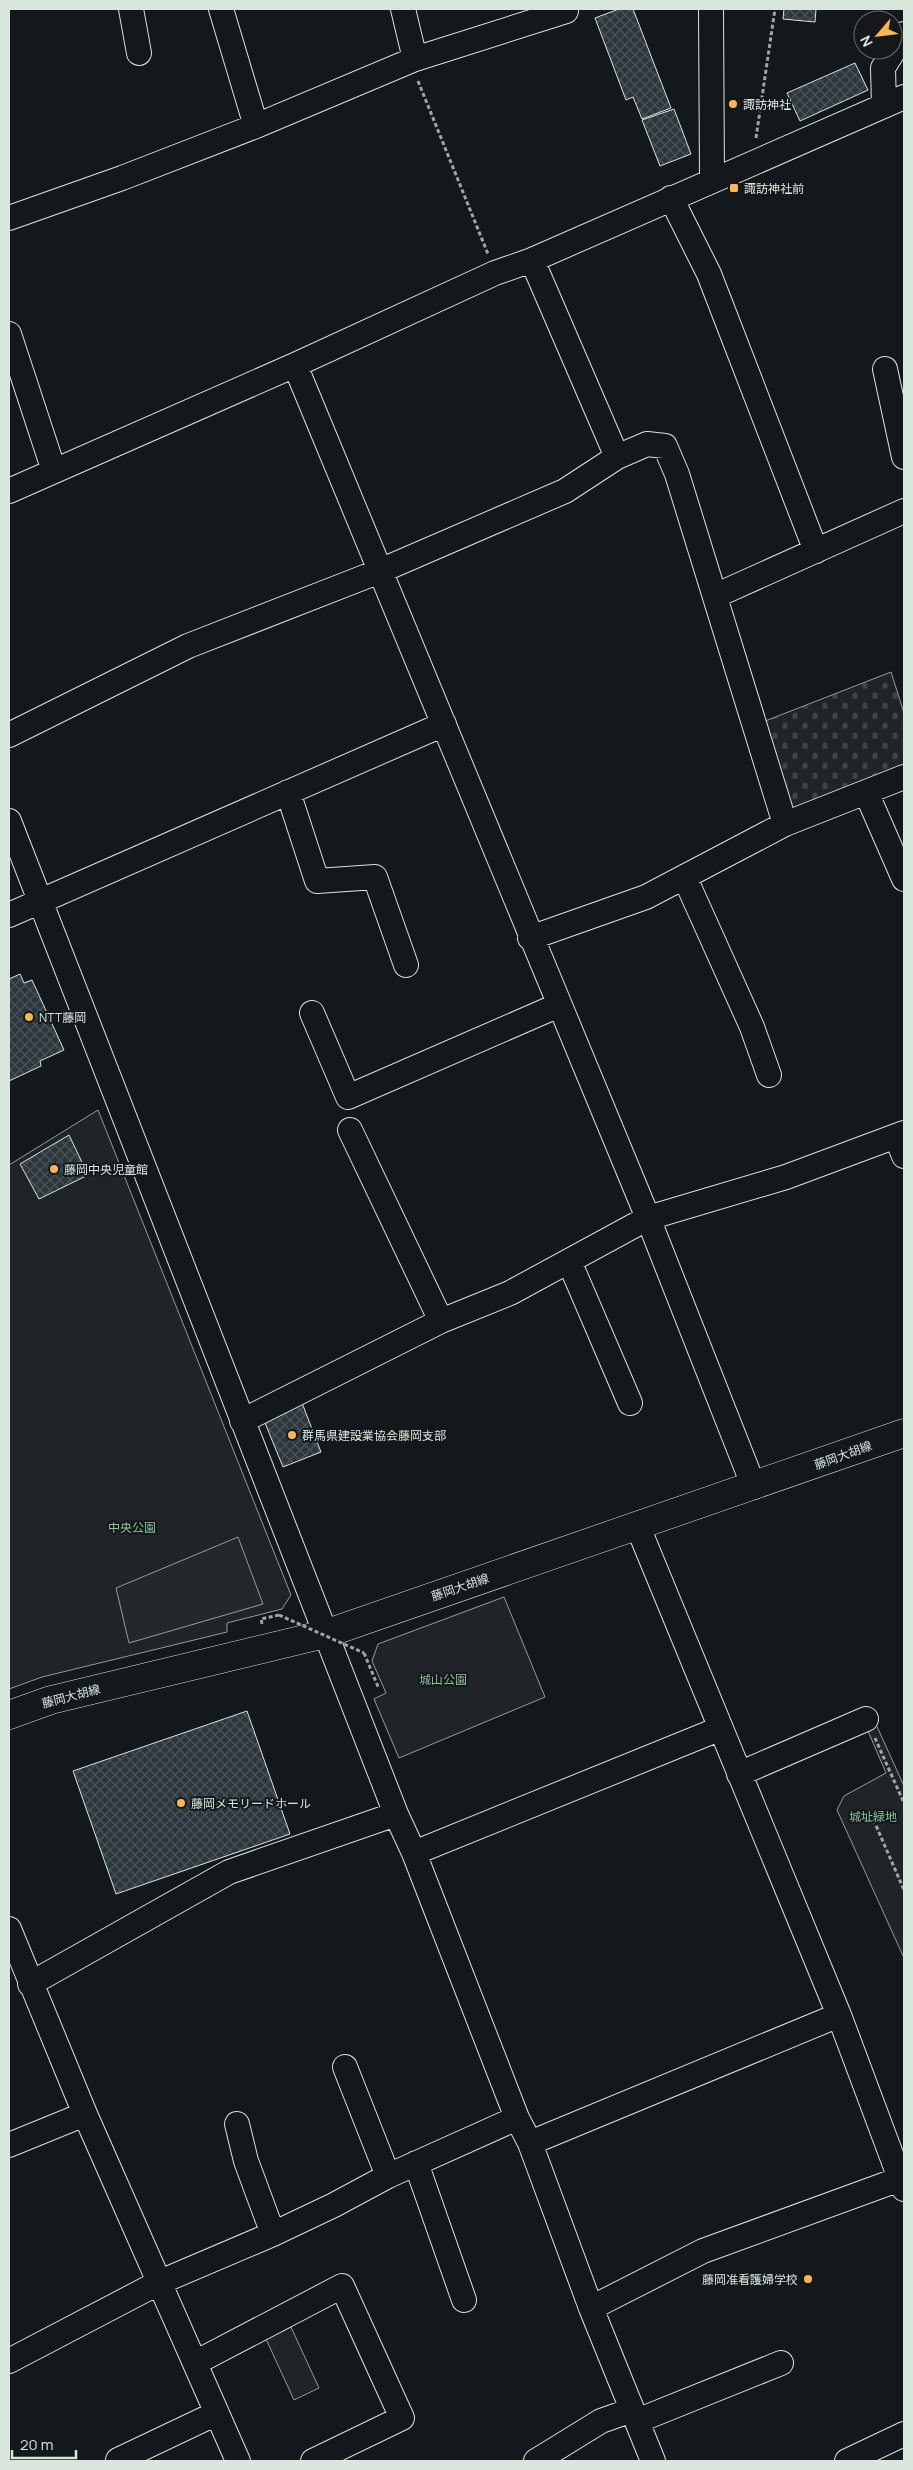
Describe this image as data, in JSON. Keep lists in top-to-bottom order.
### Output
{
  "streets": {
    "main road": ["藤岡大胡線"]
  },
  "parks": ["中央公園", "城山公園", "城址緑地"],
  "places": {
    "other": [
      "諏訪神社",
      "NTT藤岡",
      "藤岡中央児童館",
      "群馬県建設業協会藤岡支部",
      "藤岡メモリードホール",
      "藤岡准看護婦学校"
    ],
    "transit": ["諏訪神社前"]
  },
  "scale_bar": "20 m",
  "north": "bottom left"
}
